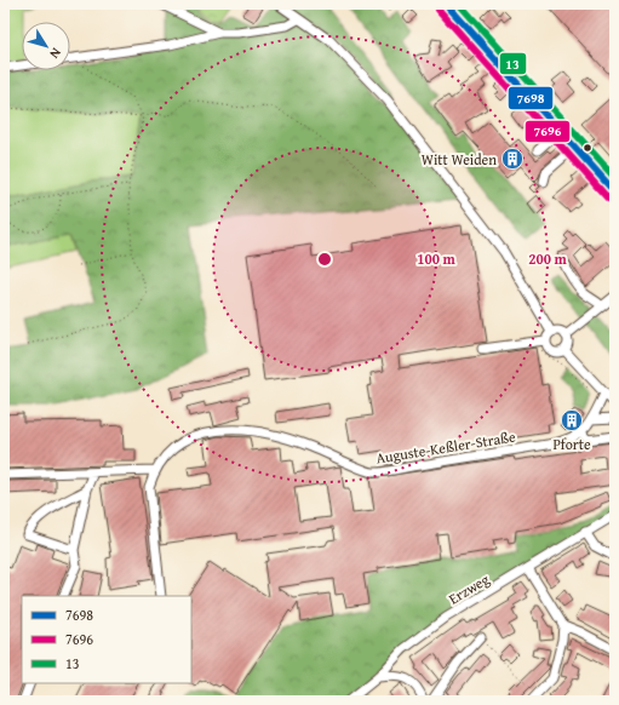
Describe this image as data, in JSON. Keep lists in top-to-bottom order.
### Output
{
  "streets": {
    "street": ["Auguste-Keßler-Straße", "Erzweg"]
  },
  "places": {
    "building": ["Witt Weiden", "Pforte"]
  },
  "lines": ["transit line 7698", "transit line 13", "transit line 7696"],
  "legend": ["7698", "7696", "13"],
  "north": "bottom right",
  "rings": ["100 m", "200 m"]
}
